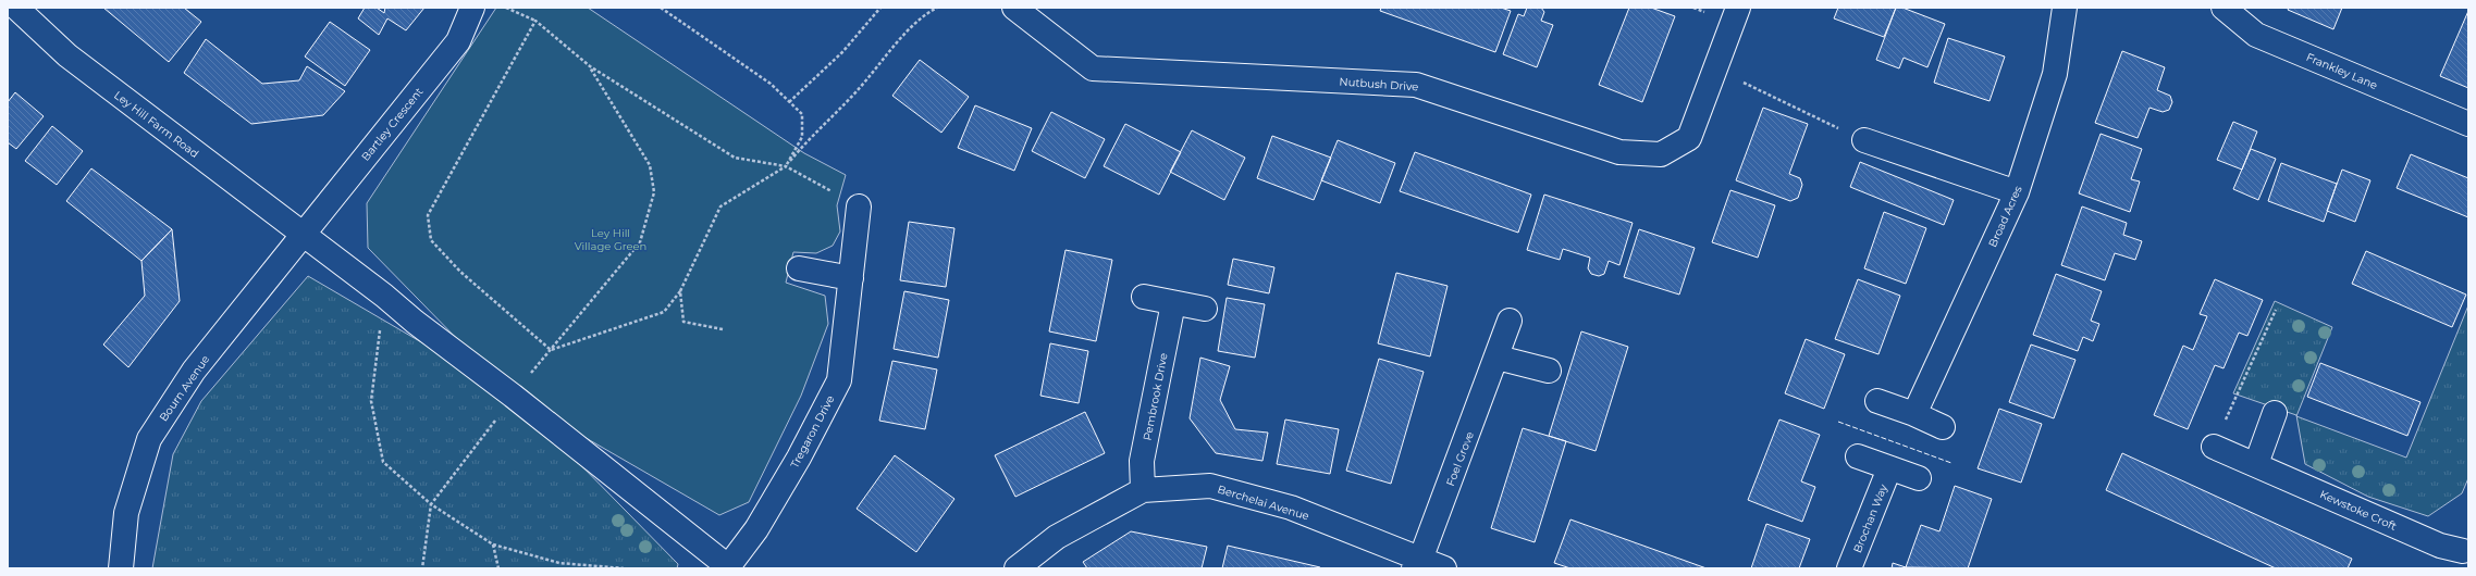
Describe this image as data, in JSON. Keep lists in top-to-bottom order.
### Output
{
  "streets": {
    "street": [
      "Frankley Lane",
      "Nutbush Drive",
      "Ley Hill Farm Road",
      "Bartley Crescent",
      "Broad Acres",
      "Bourn Avenue",
      "Pembrook Drive",
      "Tregaron Drive",
      "Foel Grove",
      "Berchelai Avenue",
      "Kewstoke Croft",
      "Brochan Way"
    ]
  },
  "crossings": [
    ["Ley Hill Farm Road", "Bartley Crescent"],
    ["Ley Hill Farm Road", "Bourn Avenue"],
    ["Ley Hill Farm Road", "Tregaron Drive"],
    ["Bartley Crescent", "Bourn Avenue"],
    ["Pembrook Drive", "Berchelai Avenue"],
    ["Foel Grove", "Berchelai Avenue"]
  ],
  "parks": ["Ley Hill Village Green"]
}
